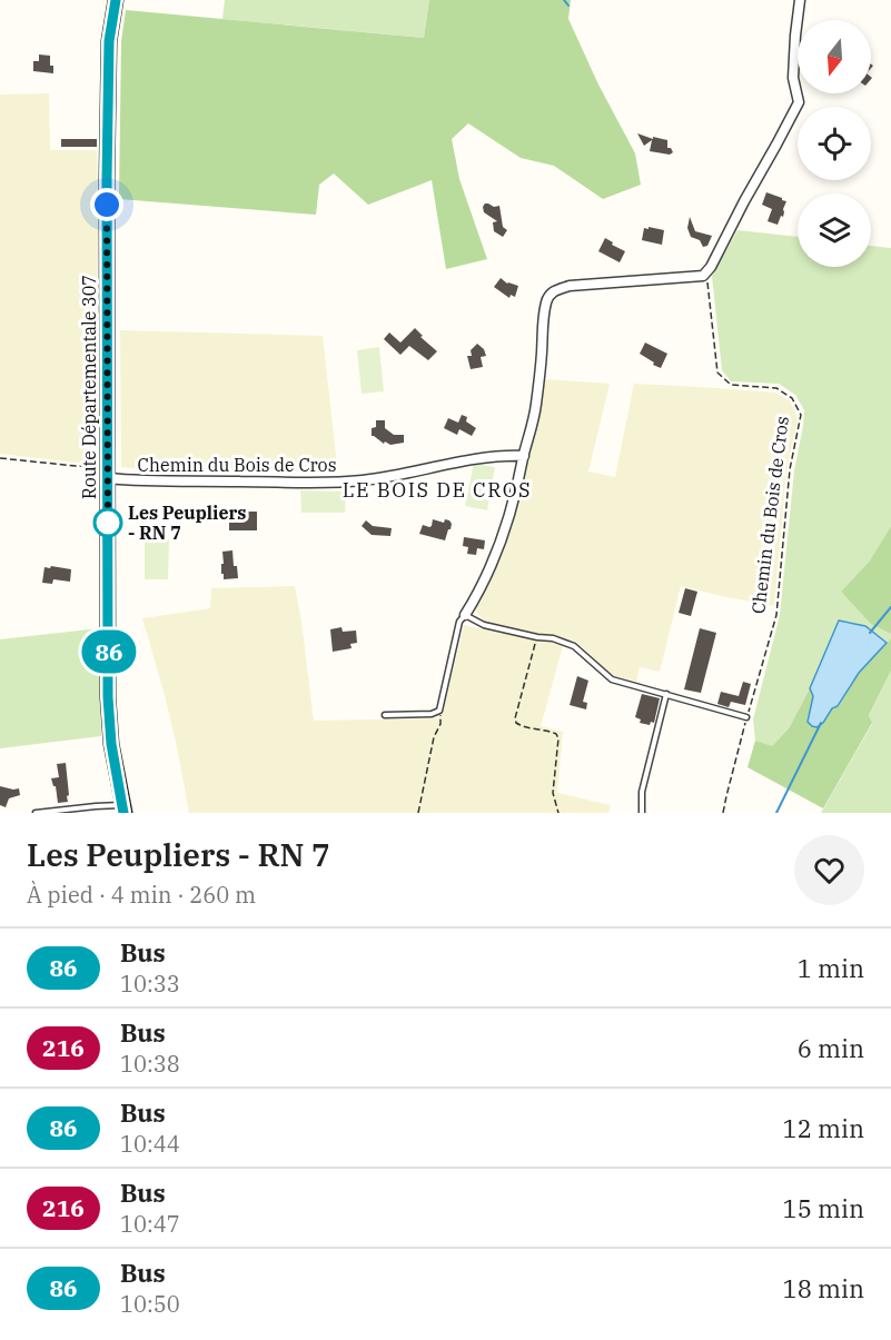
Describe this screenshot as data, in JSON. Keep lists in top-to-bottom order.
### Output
{
  "streets": {
    "main road": ["Route Départementale 307"],
    "street": ["Chemin du Bois de Cros"]
  },
  "crossings": [
    ["Route Départementale 307", "Chemin du Bois de Cros"]
  ],
  "districts": ["LE BOIS DE CROS"],
  "places": ["Les Peupliers - RN 7"],
  "lines": ["bus line 86"],
  "north": "bottom",
  "page": {
    "on_map": "86",
    "heading": ["Les Peupliers - RN 7", "À pied · 4 min · 260 m"],
    "list": [
      {
        "mark": "86",
        "name": "Bus",
        "note": "10:33",
        "value": "1 min"
      },
      {
        "mark": "216",
        "name": "Bus",
        "note": "10:38",
        "value": "6 min"
      },
      {
        "mark": "86",
        "name": "Bus",
        "note": "10:44",
        "value": "12 min"
      },
      {
        "mark": "216",
        "name": "Bus",
        "note": "10:47",
        "value": "15 min"
      },
      {
        "mark": "86",
        "name": "Bus",
        "note": "10:50",
        "value": "18 min"
      }
    ]
  }
}
